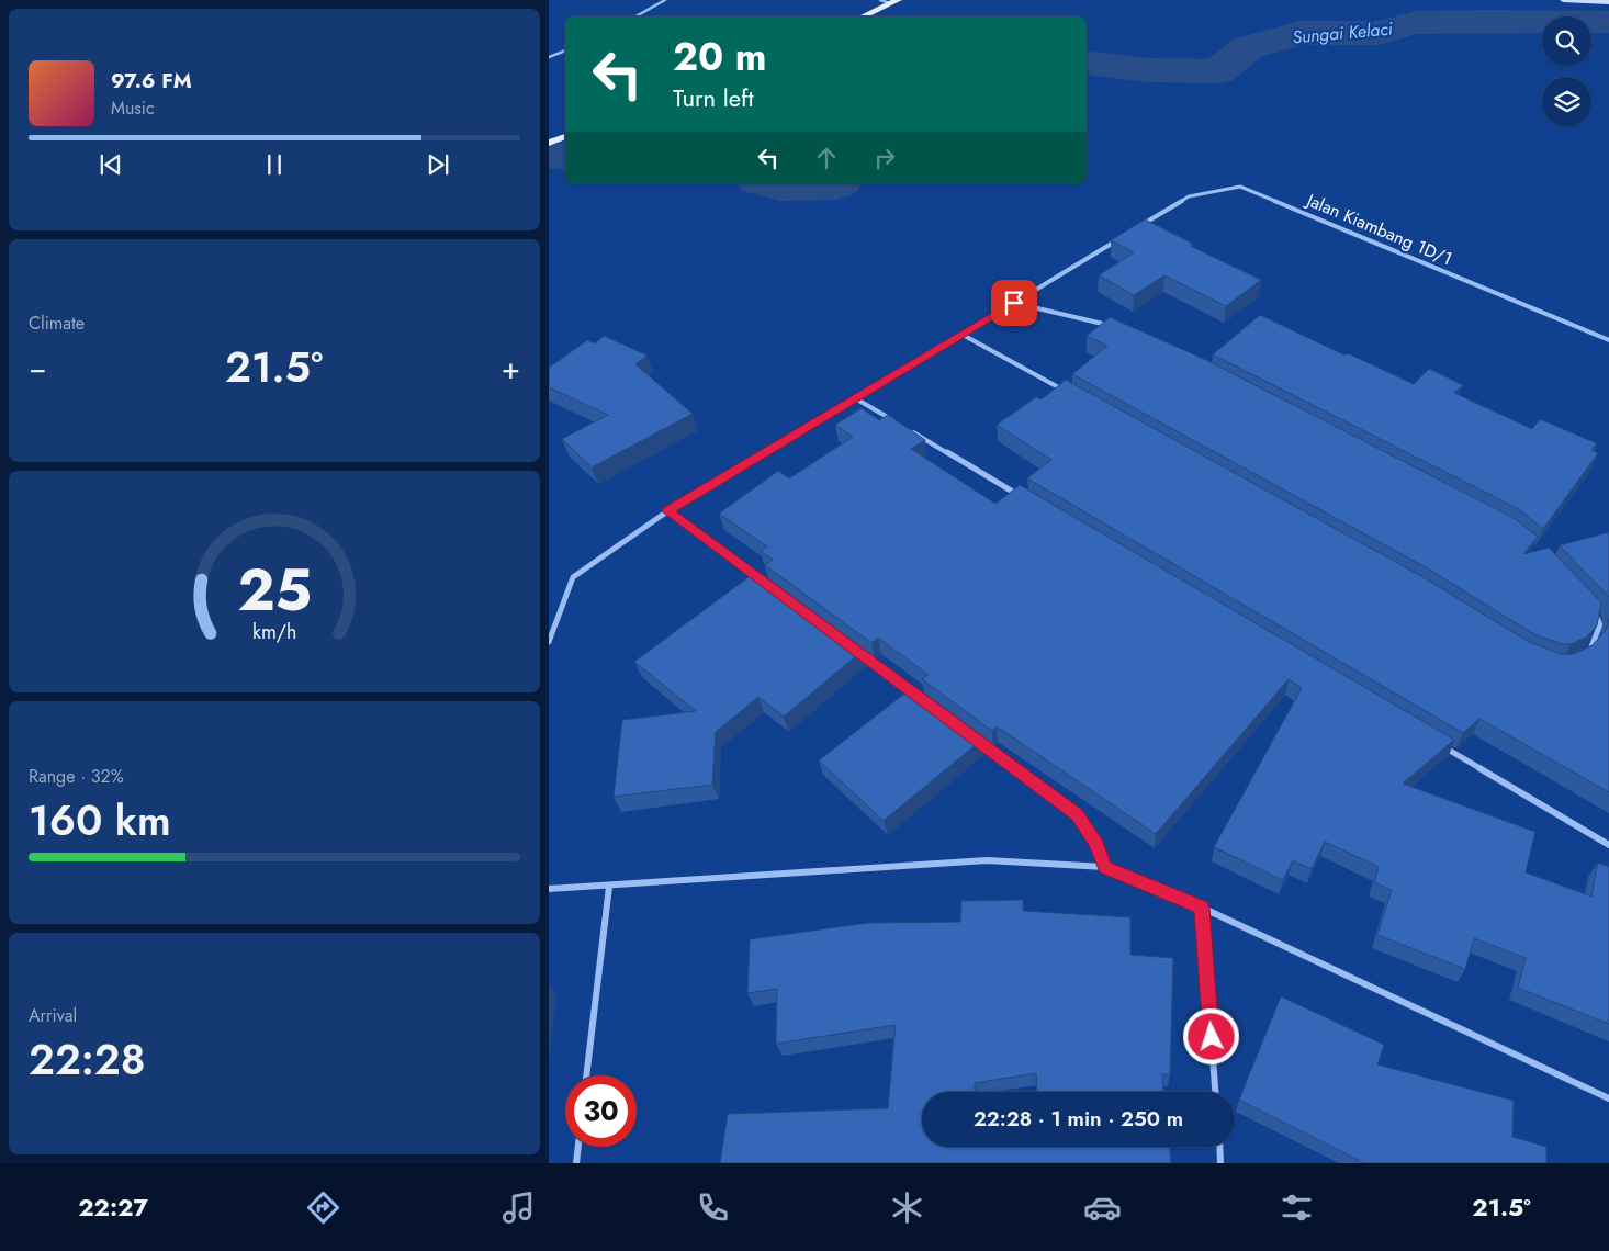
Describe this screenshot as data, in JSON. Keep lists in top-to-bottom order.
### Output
{
  "streets": {
    "street": ["Jalan Kiambang 1D/1"]
  },
  "water": ["Sungai Kelaci"],
  "page": {
    "turn": ["20 m", "Turn left"],
    "song": ["97.6 FM", "Music"],
    "tile": [
      "Climate",
      ["Range · 32%", "160 km"],
      ["Arrival", "22:28"]
    ],
    "heat": ["−", "21.5°", "+"],
    "limit": "30",
    "trip": "22:28 · 1 min · 250 m",
    "tabs": ["22:27", "21.5°"],
    "gauge": ["25", "km/h"]
  }
}
